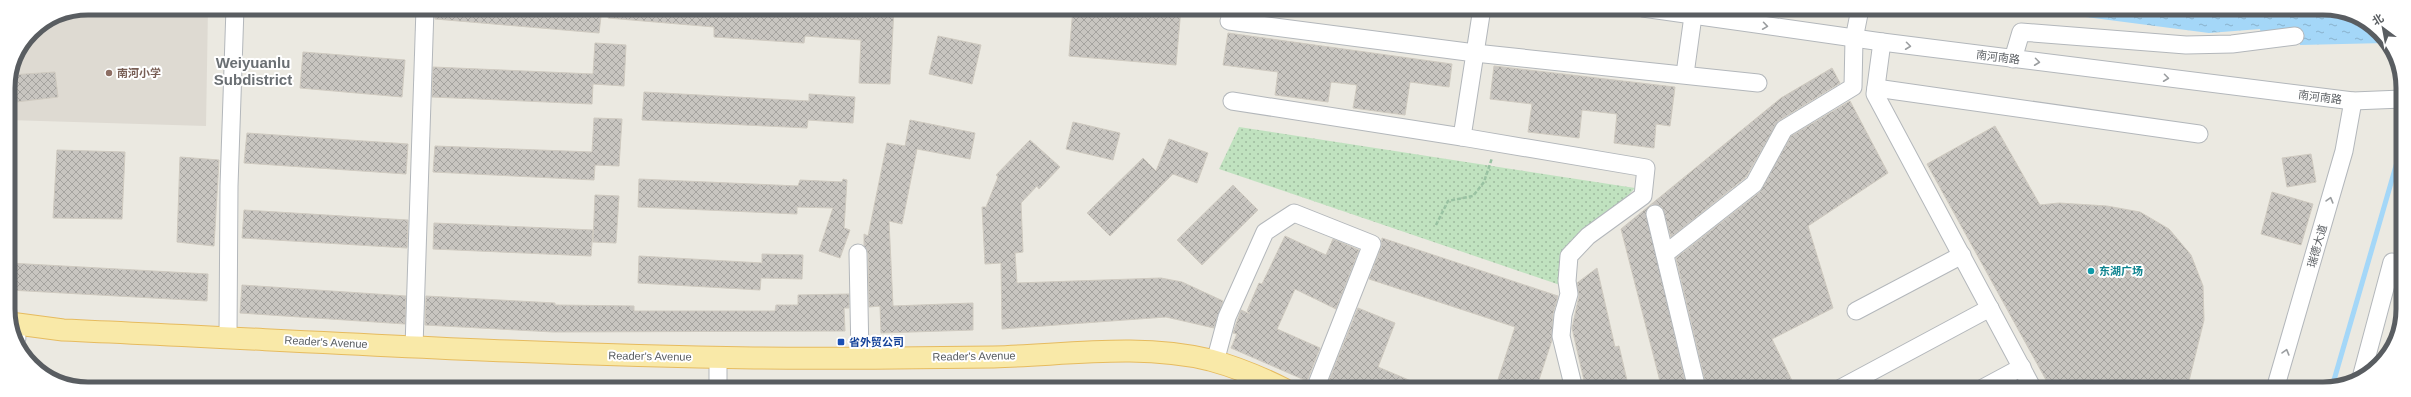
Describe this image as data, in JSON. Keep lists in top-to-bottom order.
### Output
{
  "streets": {
    "main road": ["Reader's Avenue"],
    "street": ["南河南路", "瑞德大道"]
  },
  "crossings": [
    ["南河南路", "瑞德大道"]
  ],
  "districts": ["Weiyuanlu Subdistrict"],
  "places": {
    "other": ["南河小学", "东湖广场"],
    "transit": ["省外贸公司"]
  },
  "north": "top left"
}
